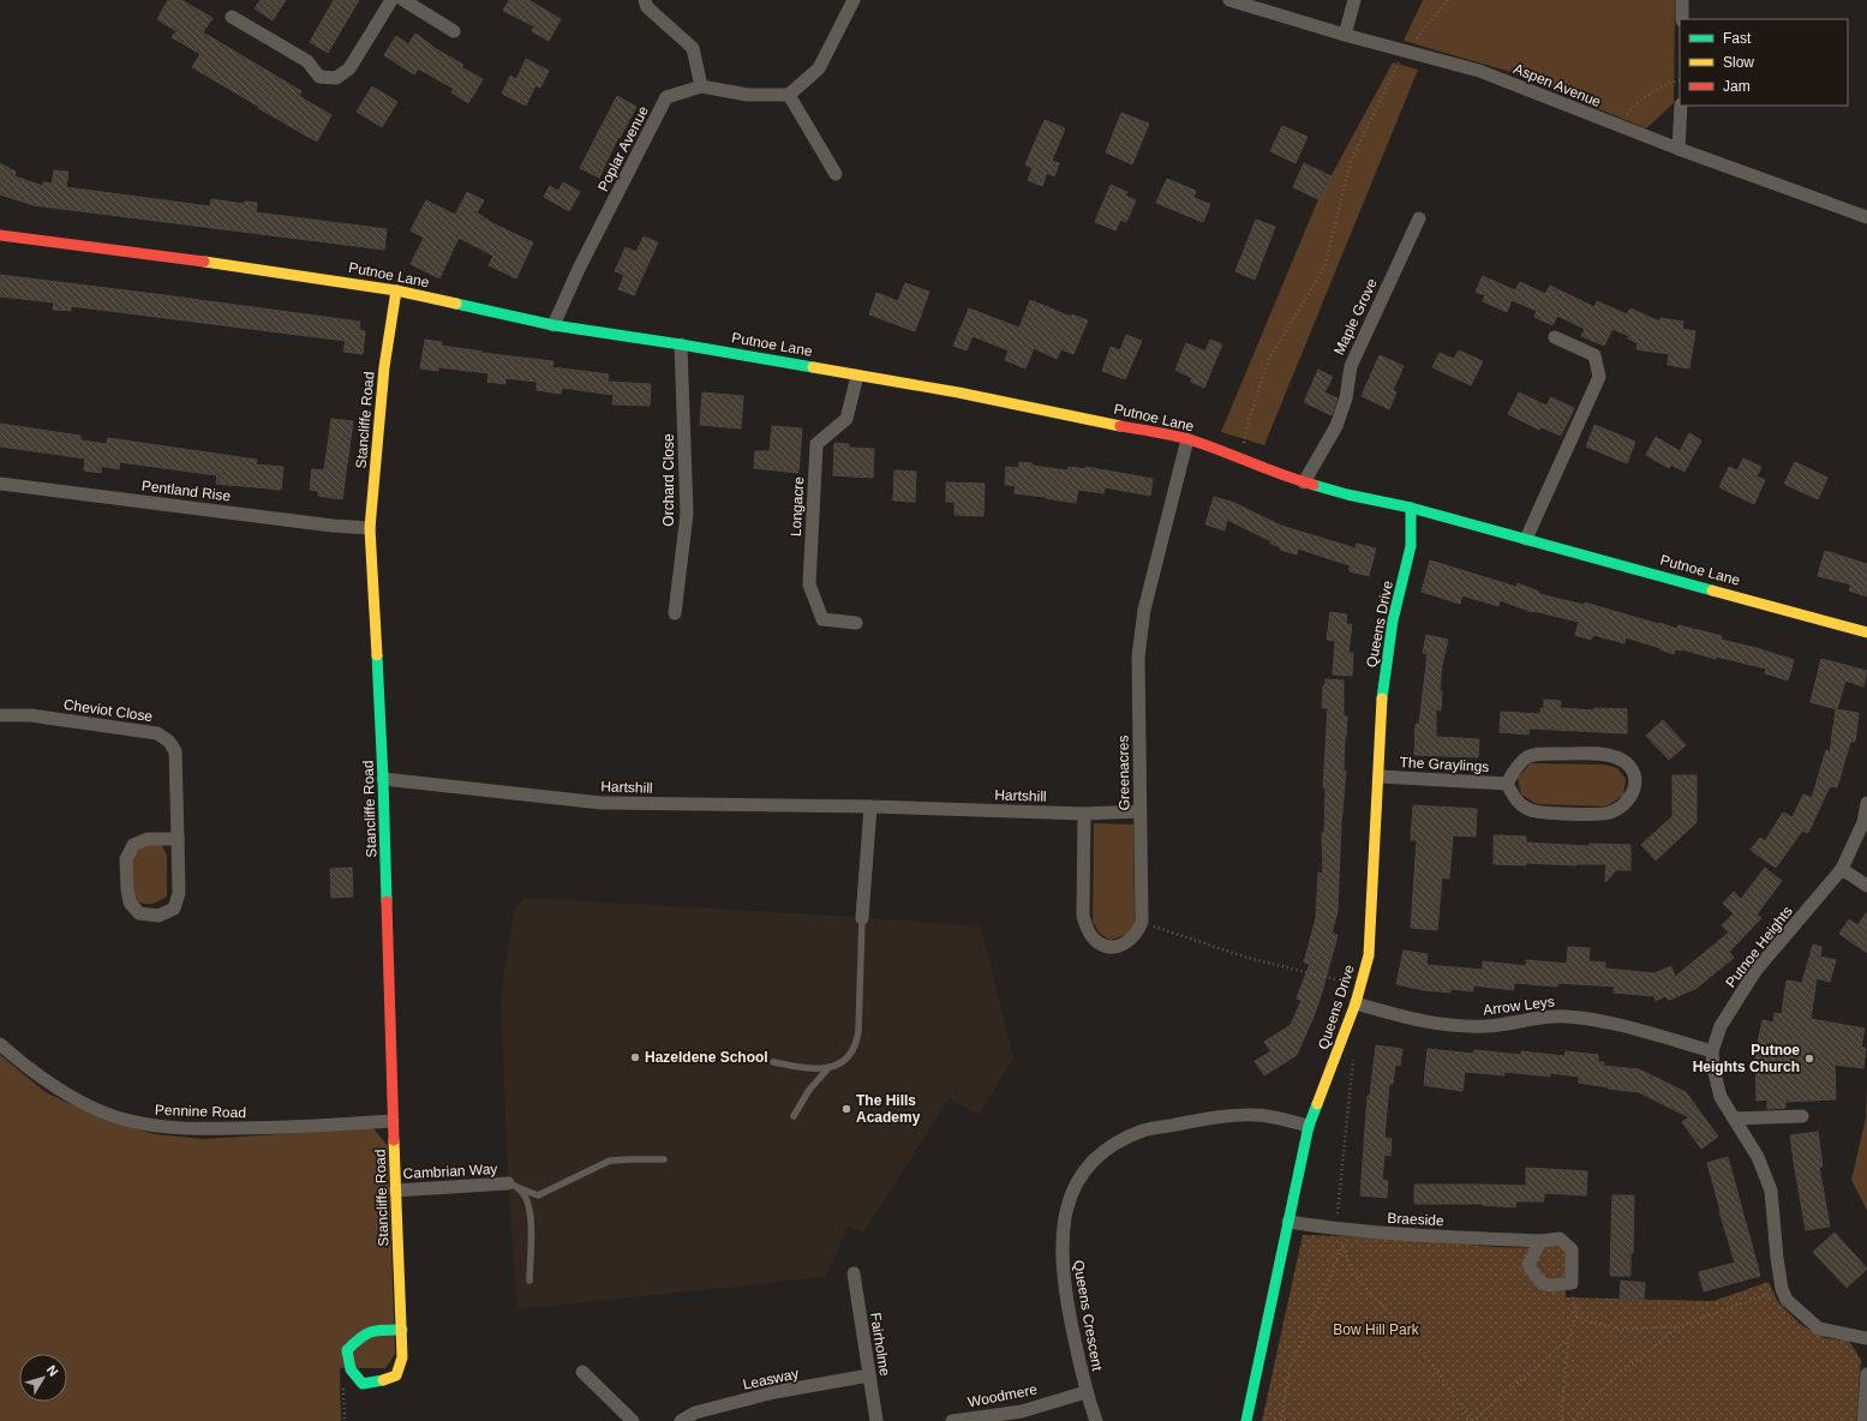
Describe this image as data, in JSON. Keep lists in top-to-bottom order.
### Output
{
  "streets": {
    "street": [
      "Aspen Avenue",
      "Poplar Avenue",
      "Putnoe Lane",
      "Maple Grove",
      "Stancliffe Road",
      "Orchard Close",
      "Pentland Rise",
      "Longacre",
      "Queens Drive",
      "Cheviot Close",
      "The Graylings",
      "Greenacres",
      "Hartshill",
      "Putnoe Heights",
      "Arrow Leys",
      "Pennine Road",
      "Cambrian Way",
      "Braeside",
      "Queens Crescent",
      "Fairholme",
      "Leasway",
      "Woodmere"
    ]
  },
  "crossings": [
    ["Poplar Avenue", "Putnoe Lane"],
    ["Putnoe Lane", "Maple Grove"],
    ["Putnoe Lane", "Stancliffe Road"],
    ["Putnoe Lane", "Orchard Close"],
    ["Putnoe Lane", "Longacre"],
    ["Putnoe Lane", "Queens Drive"],
    ["Putnoe Lane", "Greenacres"],
    ["Stancliffe Road", "Pentland Rise"],
    ["Stancliffe Road", "Hartshill"],
    ["Stancliffe Road", "Pennine Road"],
    ["Stancliffe Road", "Cambrian Way"],
    ["Queens Drive", "The Graylings"],
    ["Queens Drive", "Arrow Leys"],
    ["Queens Drive", "Braeside"],
    ["Queens Drive", "Queens Crescent"],
    ["Greenacres", "Hartshill"],
    ["Putnoe Heights", "Arrow Leys"],
    ["Queens Crescent", "Woodmere"],
    ["Fairholme", "Leasway"]
  ],
  "parks": ["Bow Hill Park"],
  "places": ["Hazeldene School", "Putnoe Heights Church", "The Hills Academy"],
  "legend": ["Fast", "Slow", "Jam"],
  "north": "top right"
}
